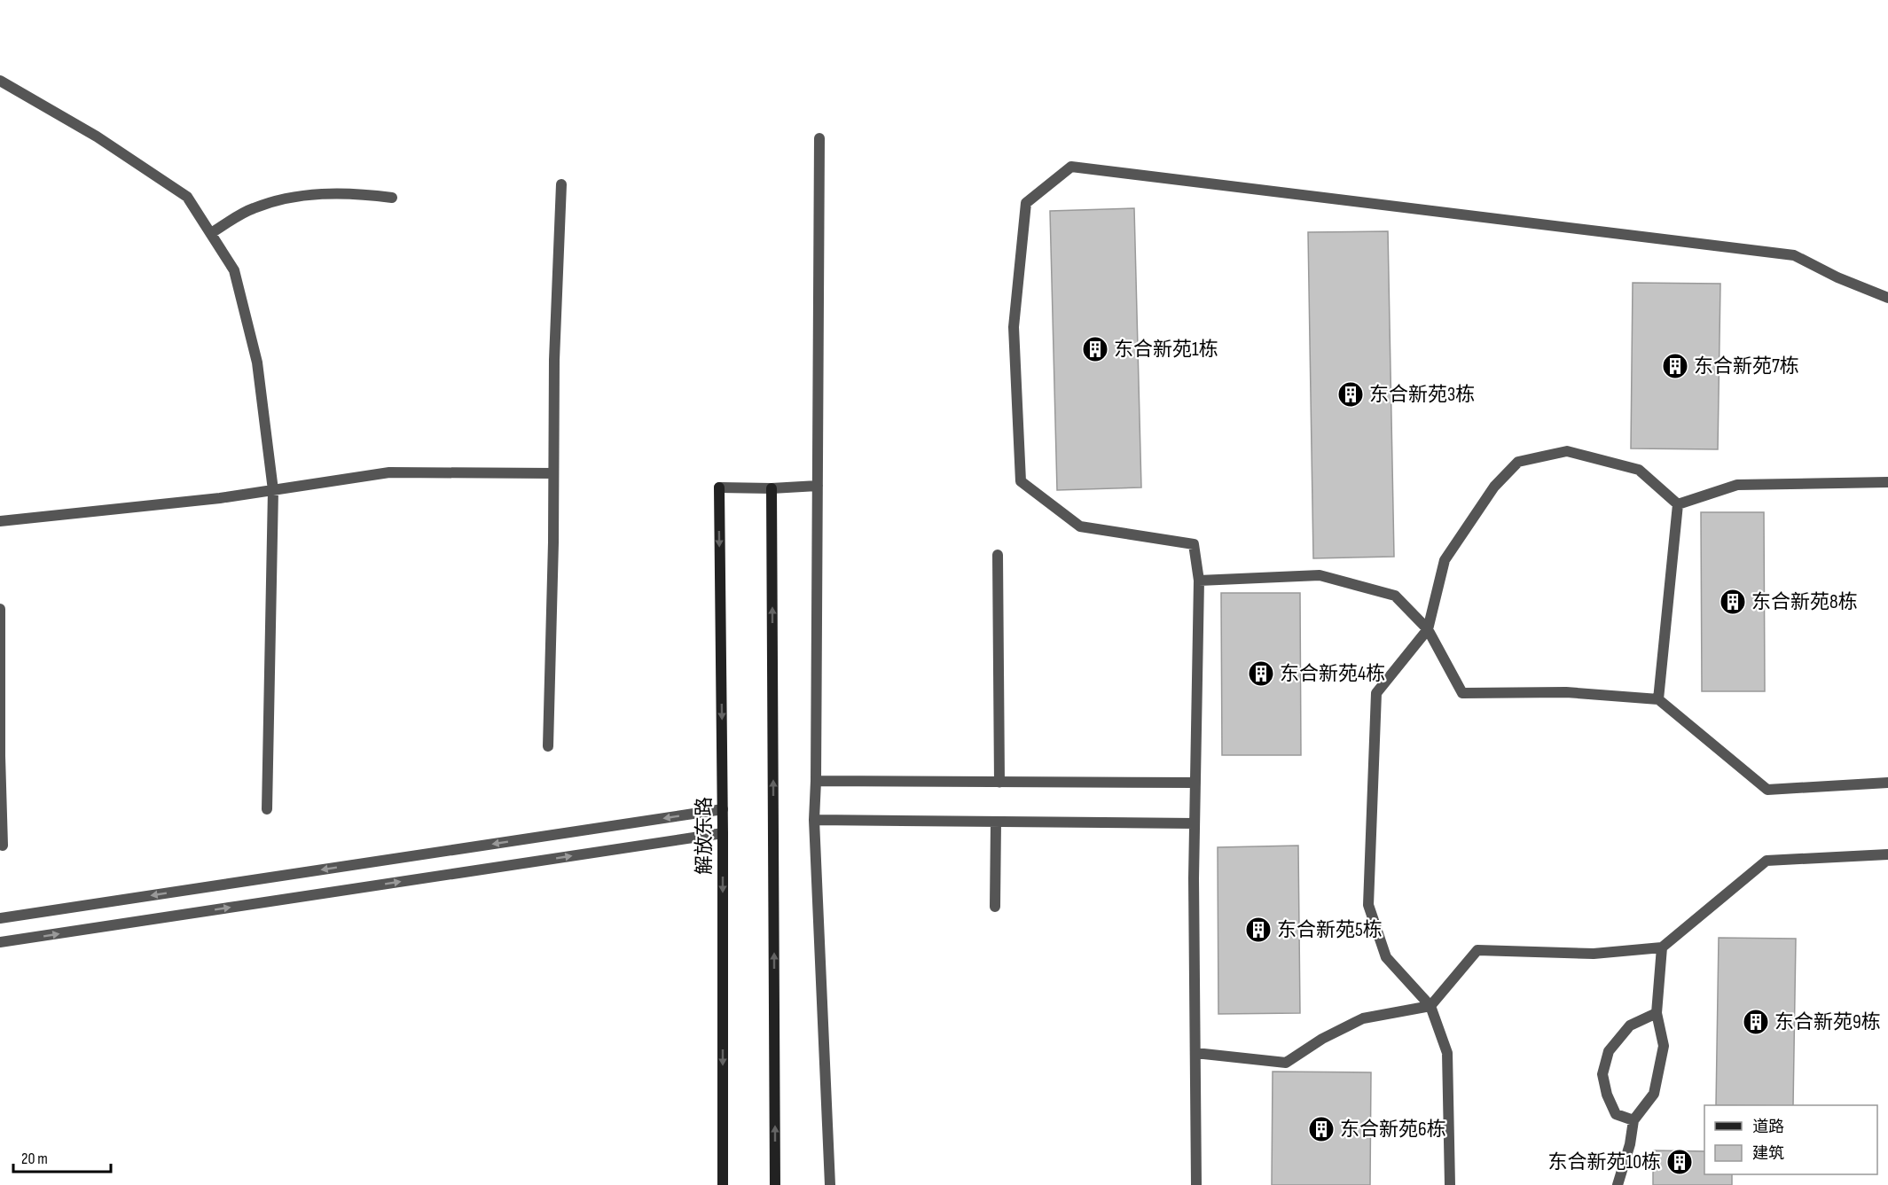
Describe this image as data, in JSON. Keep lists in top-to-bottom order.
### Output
{
  "streets": {
    "main road": ["解放东路"]
  },
  "places": {
    "building": [
      "东合新苑1栋",
      "东合新苑7栋",
      "东合新苑3栋",
      "东合新苑8栋",
      "东合新苑4栋",
      "东合新苑5栋",
      "东合新苑9栋",
      "东合新苑6栋",
      "东合新苑10栋"
    ]
  },
  "legend": ["道路", "建筑"],
  "scale_bar": "20 m"
}
